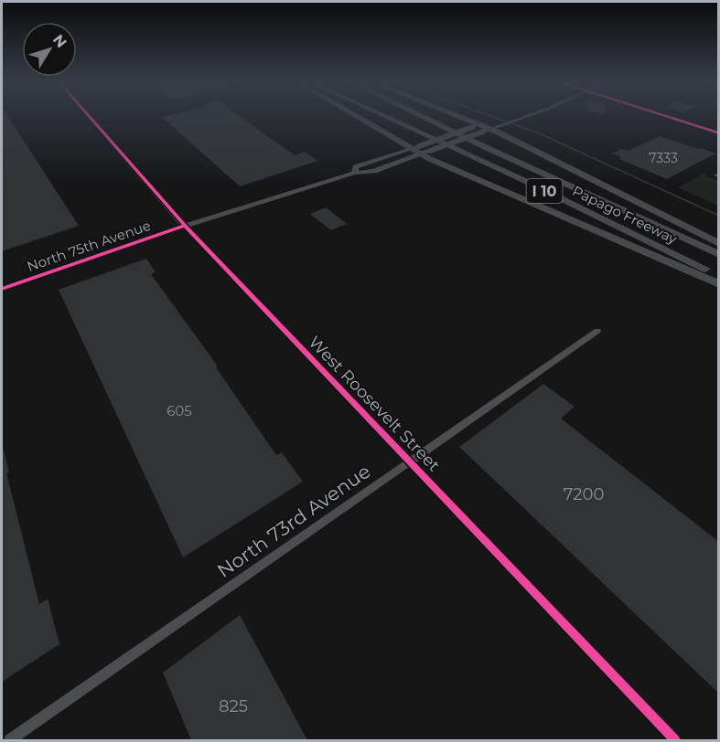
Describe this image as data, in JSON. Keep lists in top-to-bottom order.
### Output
{
  "streets": {
    "highway": ["I 10", "Papago Freeway"],
    "main road": ["North 75th Avenue", "West Roosevelt Street"],
    "street": ["North 73rd Avenue"]
  },
  "crossings": [
    ["North 75th Avenue", "West Roosevelt Street"],
    ["West Roosevelt Street", "North 73rd Avenue"]
  ],
  "house_numbers": [
    "7333",
    "605",
    "7200",
    "825"
  ],
  "north": "top right"
}
